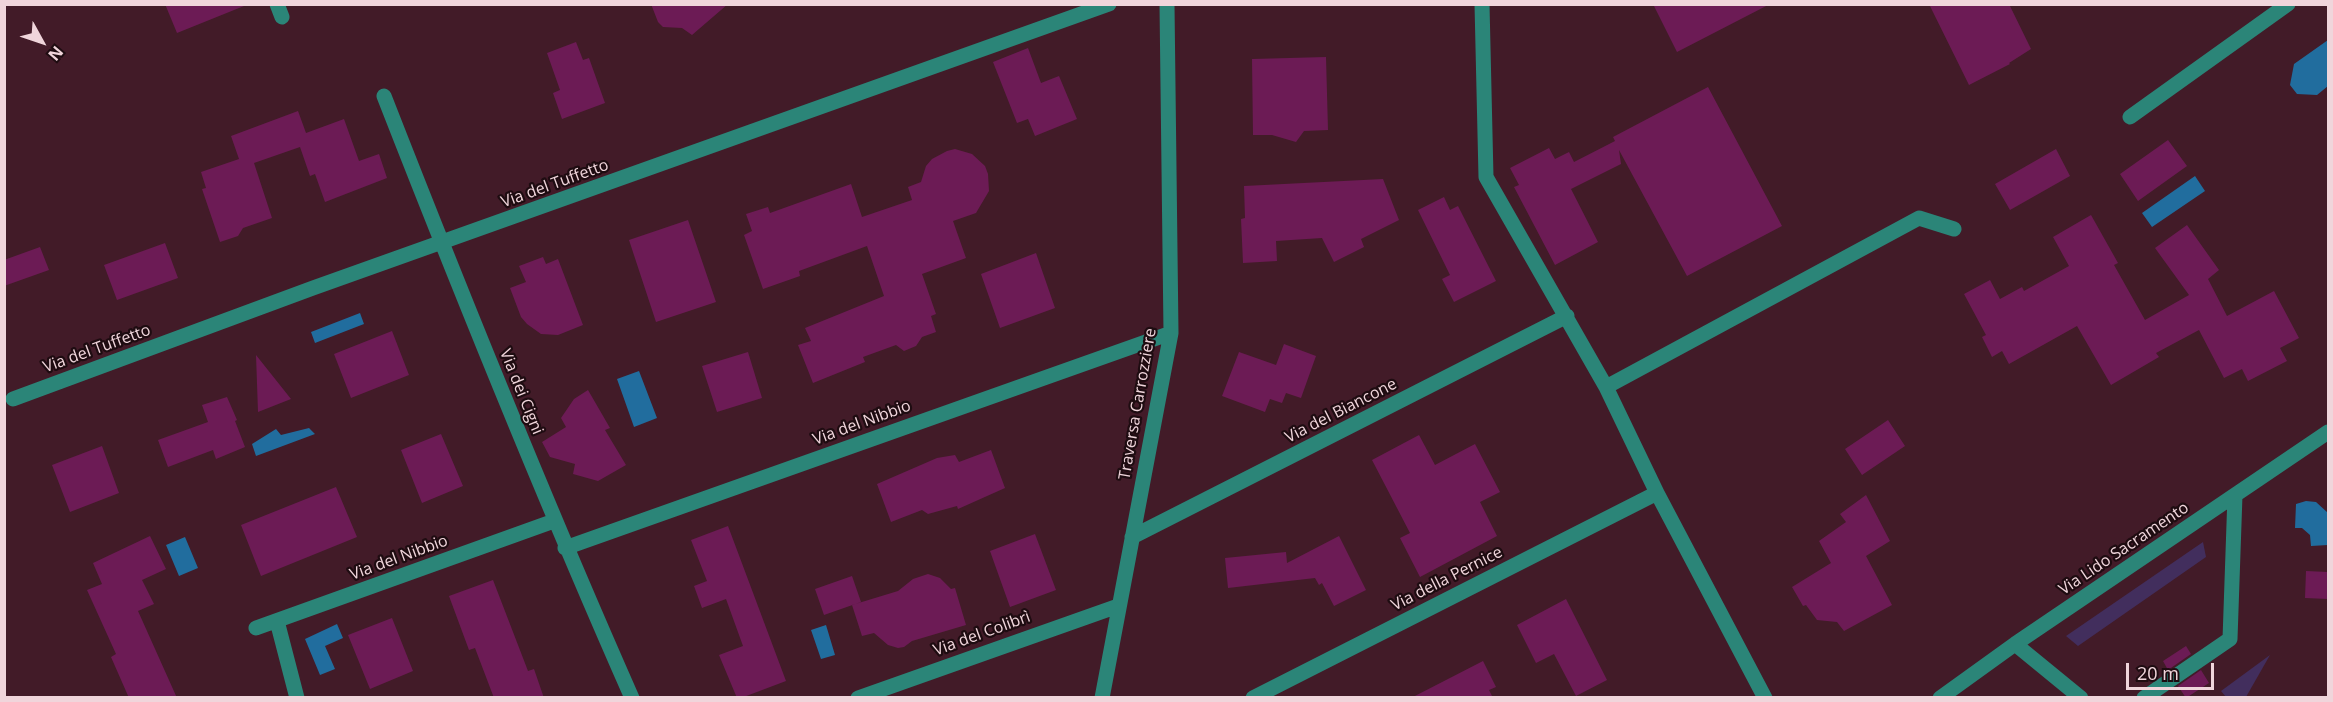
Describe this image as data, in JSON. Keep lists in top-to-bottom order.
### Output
{
  "streets": {
    "street": [
      "Via del Tuffetto",
      "Via dei Cigni",
      "Traversa Carrozziere",
      "Via del Biancone",
      "Via del Nibbio",
      "Via Lido Sacramento",
      "Via della Pernice",
      "Via del Colibrì"
    ]
  },
  "crossings": [
    ["Via del Tuffetto", "Via dei Cigni"],
    ["Via dei Cigni", "Via del Nibbio"],
    ["Traversa Carrozziere", "Via del Biancone"],
    ["Traversa Carrozziere", "Via del Nibbio"],
    ["Traversa Carrozziere", "Via del Colibrì"]
  ],
  "scale_bar": "20 m",
  "north": "bottom right"
}
